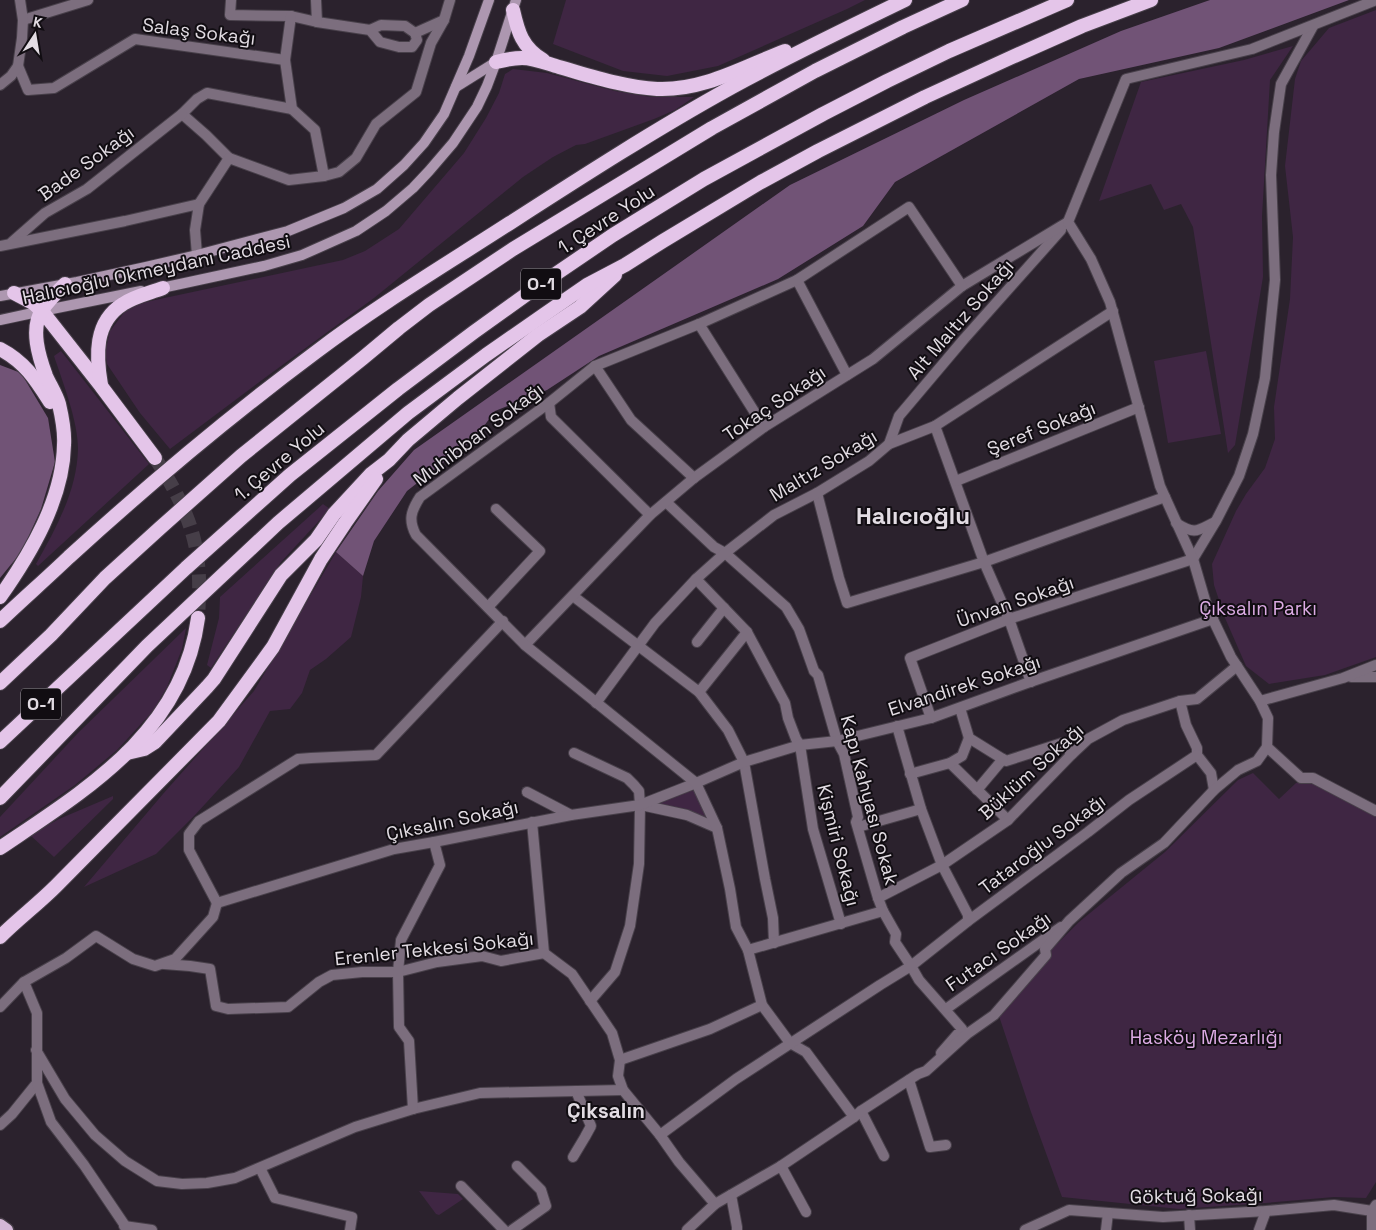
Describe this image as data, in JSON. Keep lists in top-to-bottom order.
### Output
{
  "streets": {
    "highway": ["1. Çevre Yolu", "O-1"],
    "main road": ["Halıcıoğlu Okmeydanı Caddesi"],
    "street": [
      "Salaş Sokağı",
      "Bade Sokağı",
      "Alt Maltız Sokağı",
      "Tokaç Sokağı",
      "Şeref Sokağı",
      "Muhibban Sokağı",
      "Maltız Sokağı",
      "Ünvan Sokağı",
      "Elvandirek Sokağı",
      "Büklüm Sokağı",
      "Kapı Kahyası Sokak",
      "Çıksalın Sokağı",
      "Tataroğlu Sokağı",
      "Kişmiri Sokağı",
      "Erenler Tekkesi Sokağı",
      "Futacı Sokağı",
      "Göktuğ Sokağı"
    ]
  },
  "crossings": [
    ["Alt Maltız Sokağı", "Tokaç Sokağı"],
    ["Alt Maltız Sokağı", "Maltız Sokağı"],
    ["Tokaç Sokağı", "Muhibban Sokağı"],
    ["Tokaç Sokağı", "Kapı Kahyası Sokak"],
    ["Muhibban Sokağı", "Maltız Sokağı"],
    ["Muhibban Sokağı", "Elvandirek Sokağı"],
    ["Muhibban Sokağı", "Çıksalın Sokağı"],
    ["Maltız Sokağı", "Kapı Kahyası Sokak"],
    ["Maltız Sokağı", "Kişmiri Sokağı"],
    ["Ünvan Sokağı", "Elvandirek Sokağı"],
    ["Elvandirek Sokağı", "Kapı Kahyası Sokak"],
    ["Elvandirek Sokağı", "Çıksalın Sokağı"],
    ["Elvandirek Sokağı", "Kişmiri Sokağı"],
    ["Büklüm Sokağı", "Kapı Kahyası Sokak"],
    ["Kapı Kahyası Sokak", "Tataroğlu Sokağı"],
    ["Kapı Kahyası Sokak", "Futacı Sokağı"]
  ],
  "districts": ["Halıcıoğlu", "Çıksalın"],
  "parks": ["Çıksalın Parkı", "Hasköy Mezarlığı"],
  "north": "top"
}
